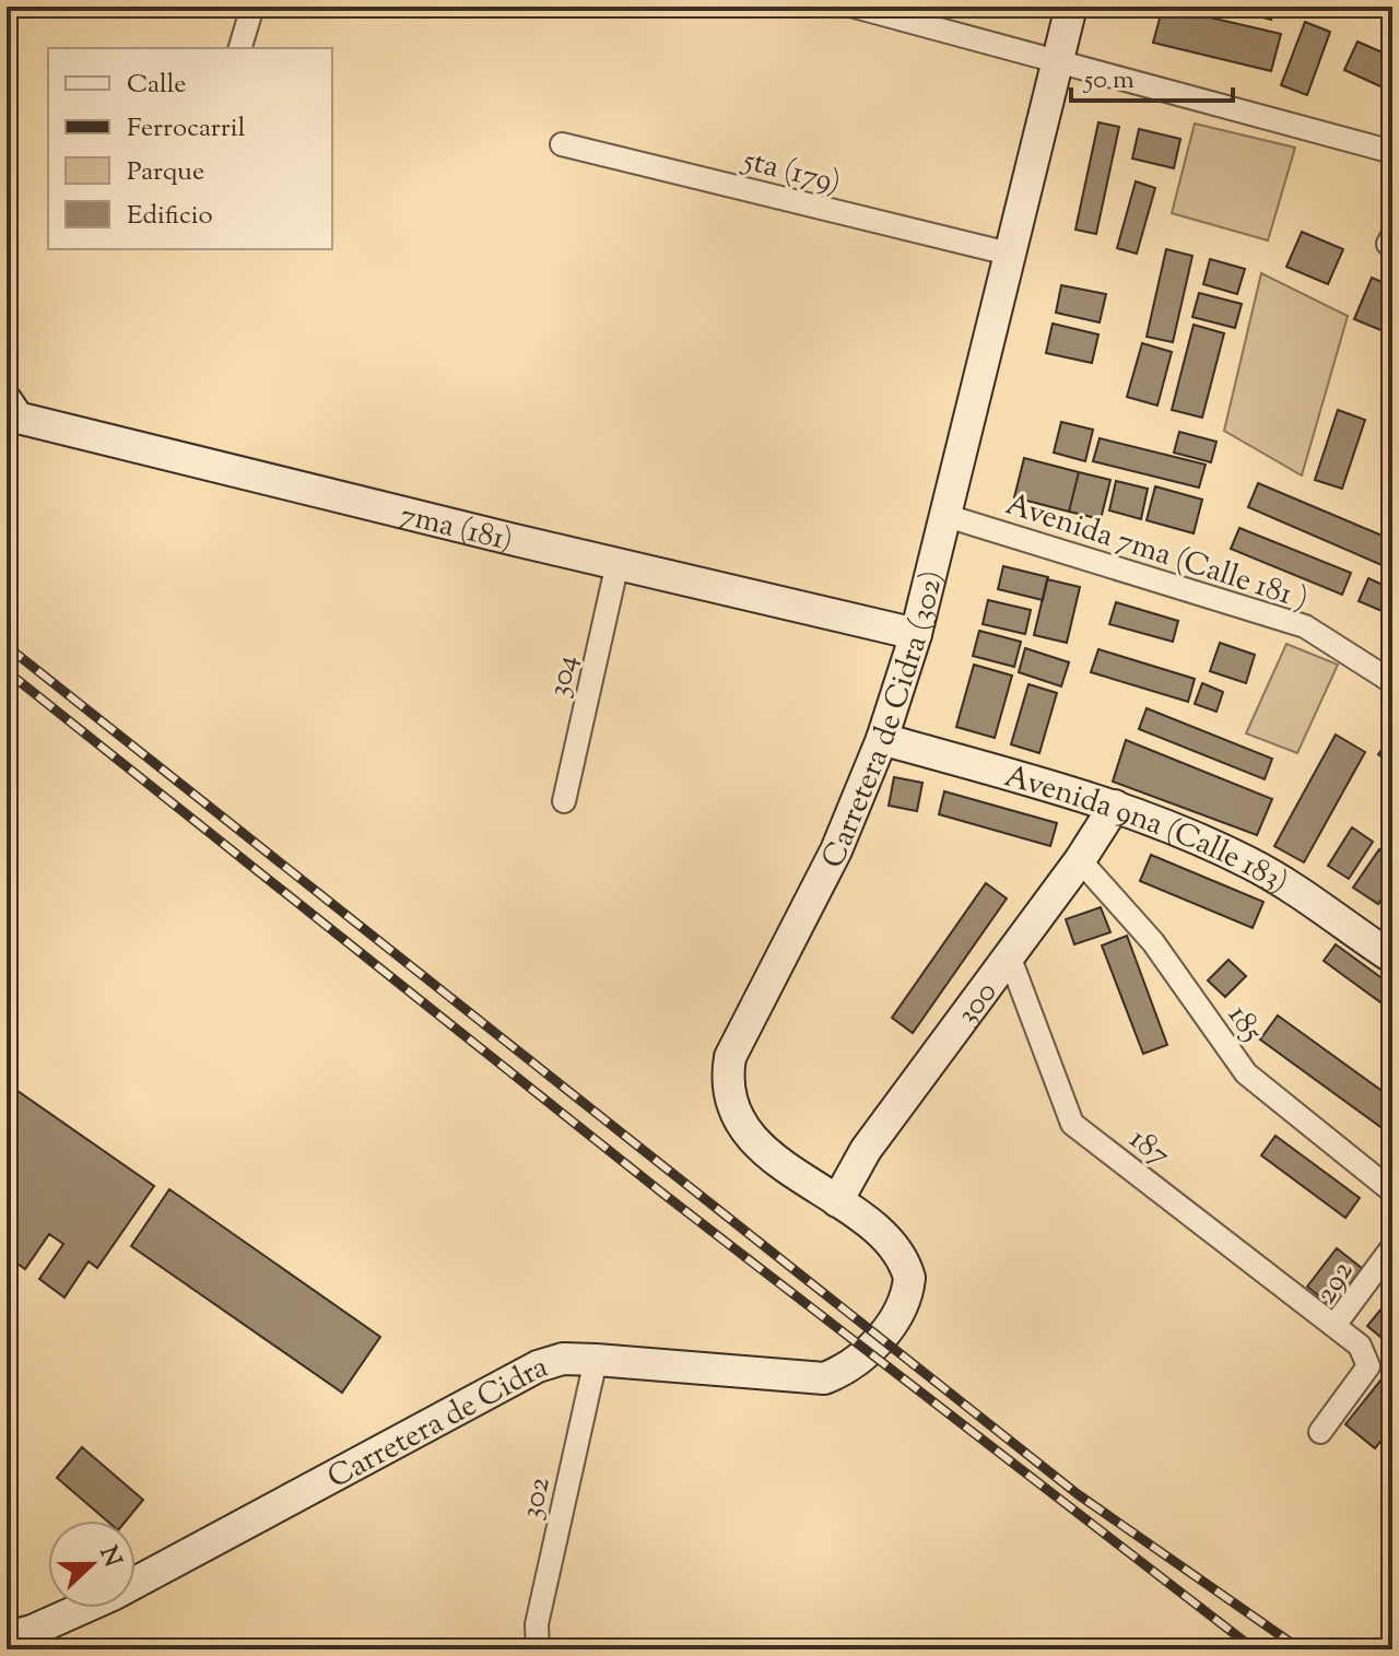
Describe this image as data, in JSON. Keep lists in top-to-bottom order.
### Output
{
  "streets": {
    "main road": [
      "7ma (181)",
      "Carretera de Cidra (302)",
      "Avenida 9na (Calle 183)",
      "300",
      "Carretera de Cidra"
    ],
    "street": [
      "5ta (179)",
      "Avenida 7ma (Calle 181 )",
      "304",
      "185",
      "187",
      "292",
      "302"
    ]
  },
  "crossings": [
    ["5ta (179)", "Carretera de Cidra (302)"],
    ["7ma (181)", "304"],
    ["7ma (181)", "Carretera de Cidra (302)"],
    ["Avenida 7ma (Calle 181 )", "Carretera de Cidra (302)"],
    ["Carretera de Cidra (302)", "Avenida 9na (Calle 183)"],
    ["Carretera de Cidra (302)", "300"],
    ["Carretera de Cidra (302)", "Carretera de Cidra"],
    ["Avenida 9na (Calle 183)", "300"],
    ["300", "185"],
    ["300", "187"],
    ["187", "292"],
    ["Carretera de Cidra", "302"]
  ],
  "legend": [
    "Calle",
    "Ferrocarril",
    "Parque",
    "Edificio"
  ],
  "scale_bar": "50 m",
  "north": "right"
}
